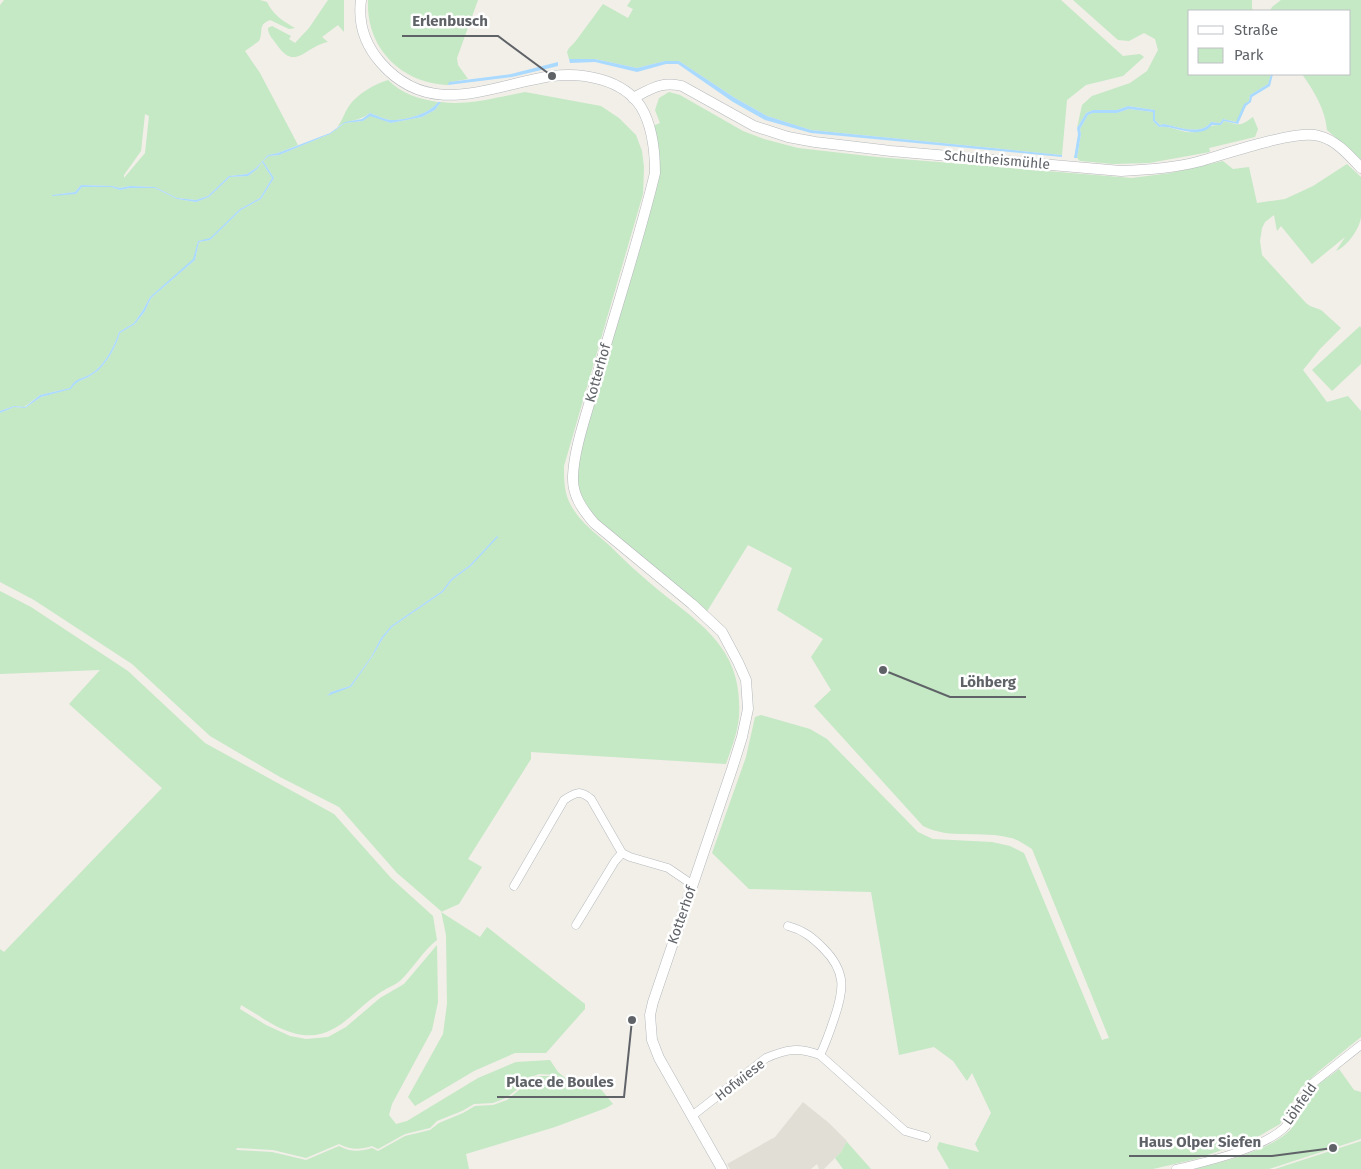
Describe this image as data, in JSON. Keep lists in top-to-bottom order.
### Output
{
  "streets": {
    "street": [
      "Schultheismühle",
      "Kotterhof",
      "Hofwiese",
      "Löhfeld"
    ]
  },
  "crossings": [
    ["Schultheismühle", "Kotterhof"],
    ["Kotterhof", "Hofwiese"]
  ],
  "places": [
    "Erlenbusch",
    "Löhberg",
    "Place de Boules",
    "Haus Olper Siefen"
  ],
  "legend": ["Straße", "Park"]
}
